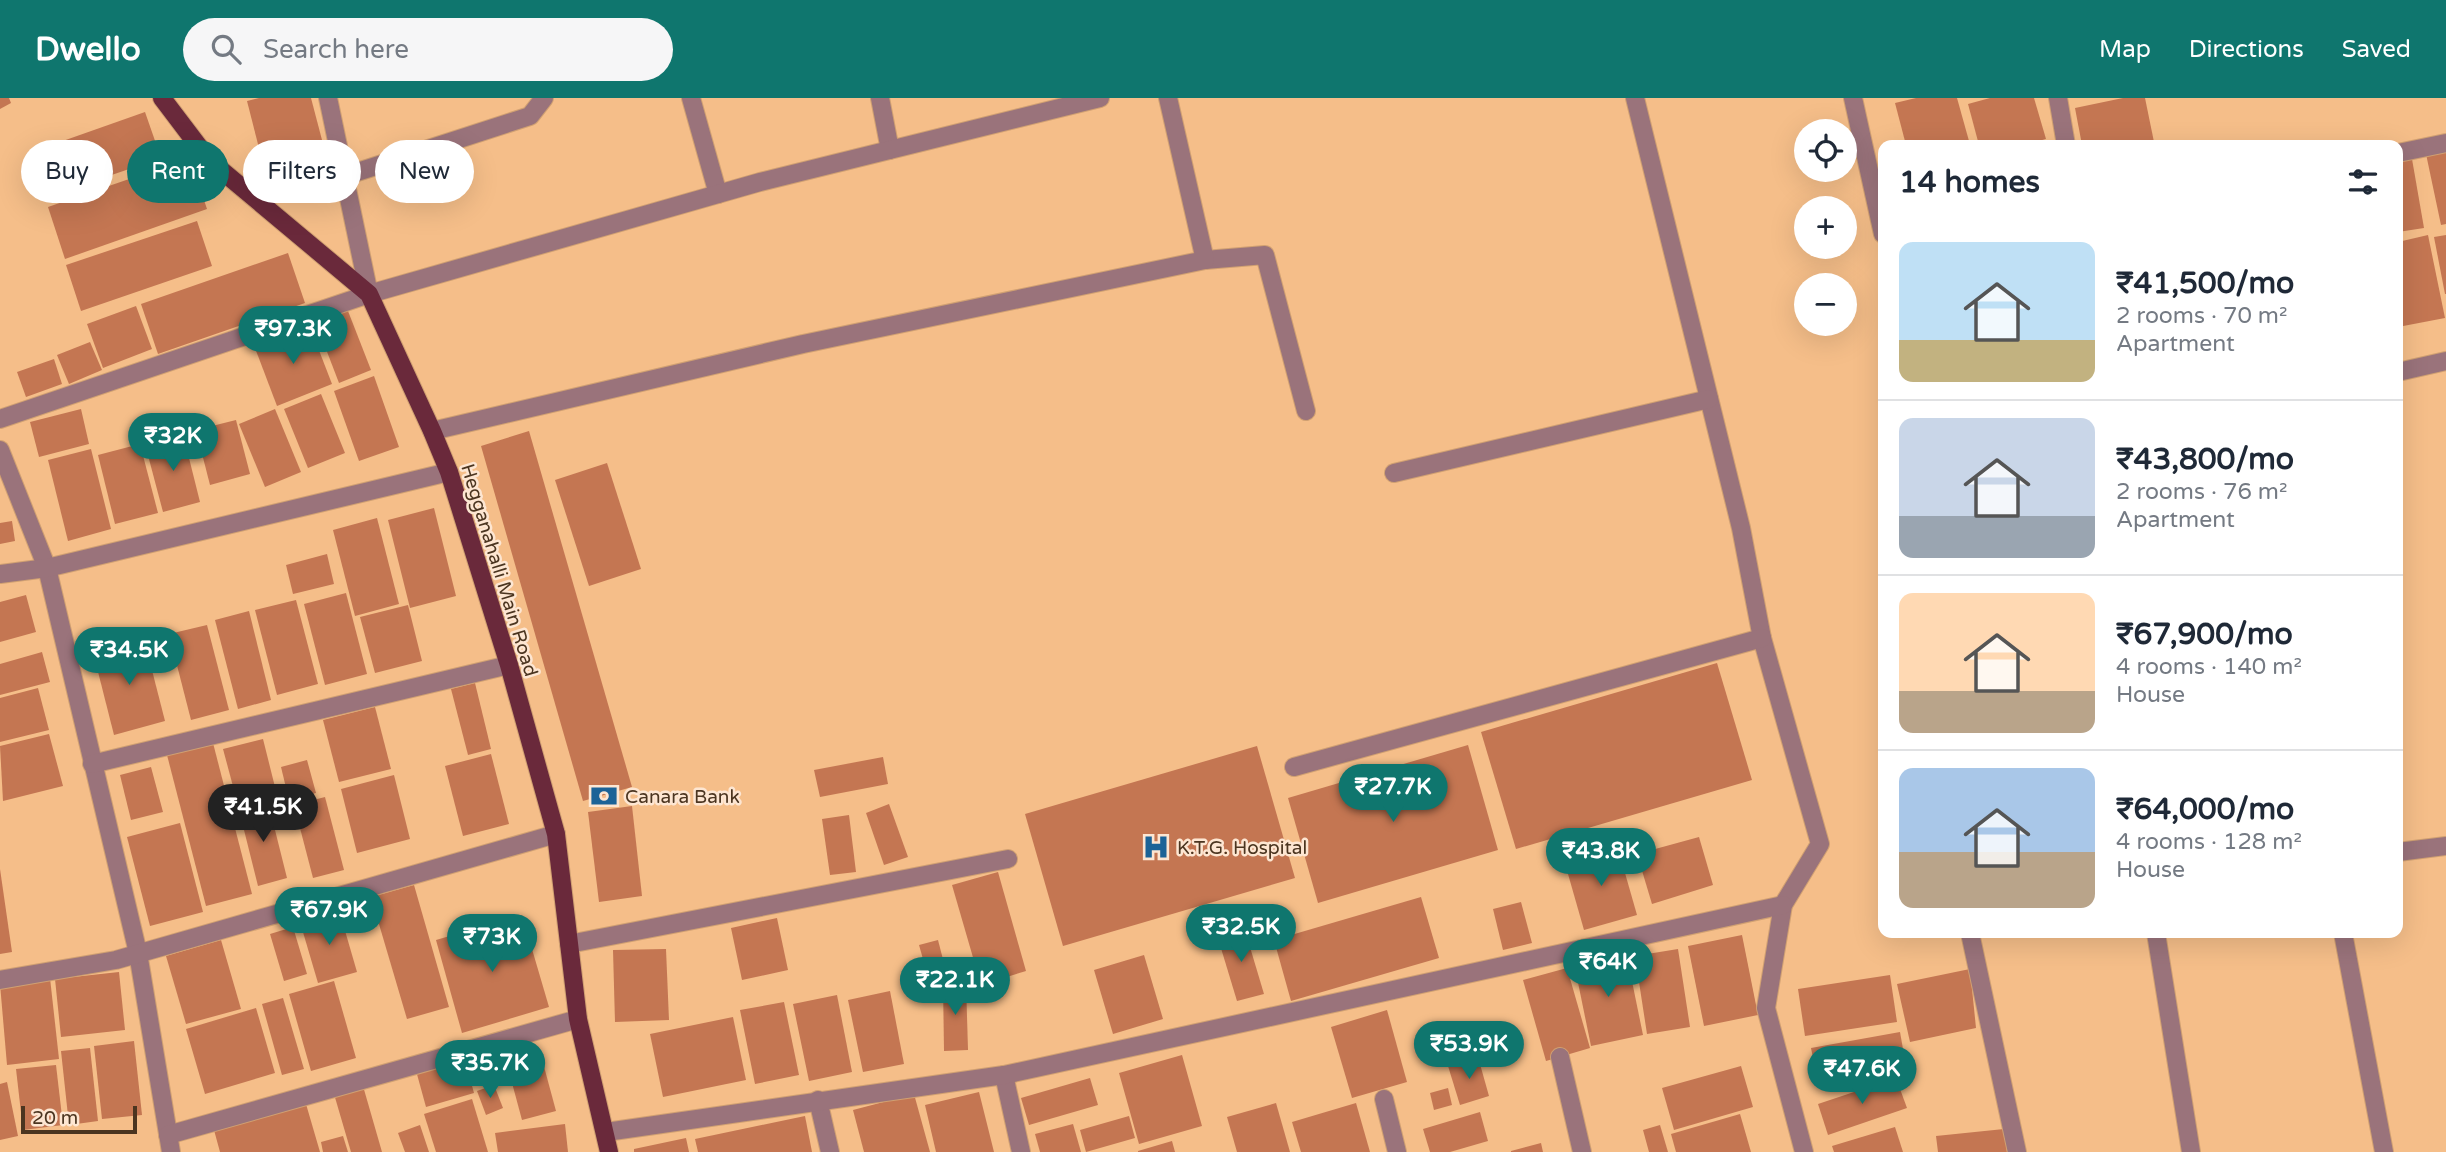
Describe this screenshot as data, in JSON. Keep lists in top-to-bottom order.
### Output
{
  "streets": {
    "main road": ["Hegganahalli Main Road"]
  },
  "places": {
    "bank": ["Canara Bank"],
    "hospital": ["K.T.G. Hospital"]
  },
  "scale_bar": "20 m",
  "page": {
    "header": "Dwello",
    "search": "Search here",
    "nav": ["Map", "Directions", "Saved"],
    "map_buttons": ["+", "−"],
    "chip": [
      "Buy",
      "Rent",
      "Filters",
      "New"
    ],
    "heading": "14 homes",
    "list": [
      {
        "name": "₹41,500/mo",
        "note": "2 rooms · 70 m² · Apartment"
      },
      {
        "name": "₹43,800/mo",
        "note": "2 rooms · 76 m² · Apartment"
      },
      {
        "name": "₹67,900/mo",
        "note": "4 rooms · 140 m² · House"
      },
      {
        "name": "₹64,000/mo",
        "note": "4 rooms · 128 m² · House"
      }
    ],
    "price": [
      "₹97.3K",
      "₹32K",
      "₹34.5K",
      "₹27.7K",
      "₹41.5K",
      "₹43.8K",
      "₹67.9K",
      "₹32.5K",
      "₹73K",
      "₹64K",
      "₹22.1K",
      "₹53.9K",
      "₹35.7K",
      "₹47.6K"
    ],
    "scale": "20 m"
  }
}
